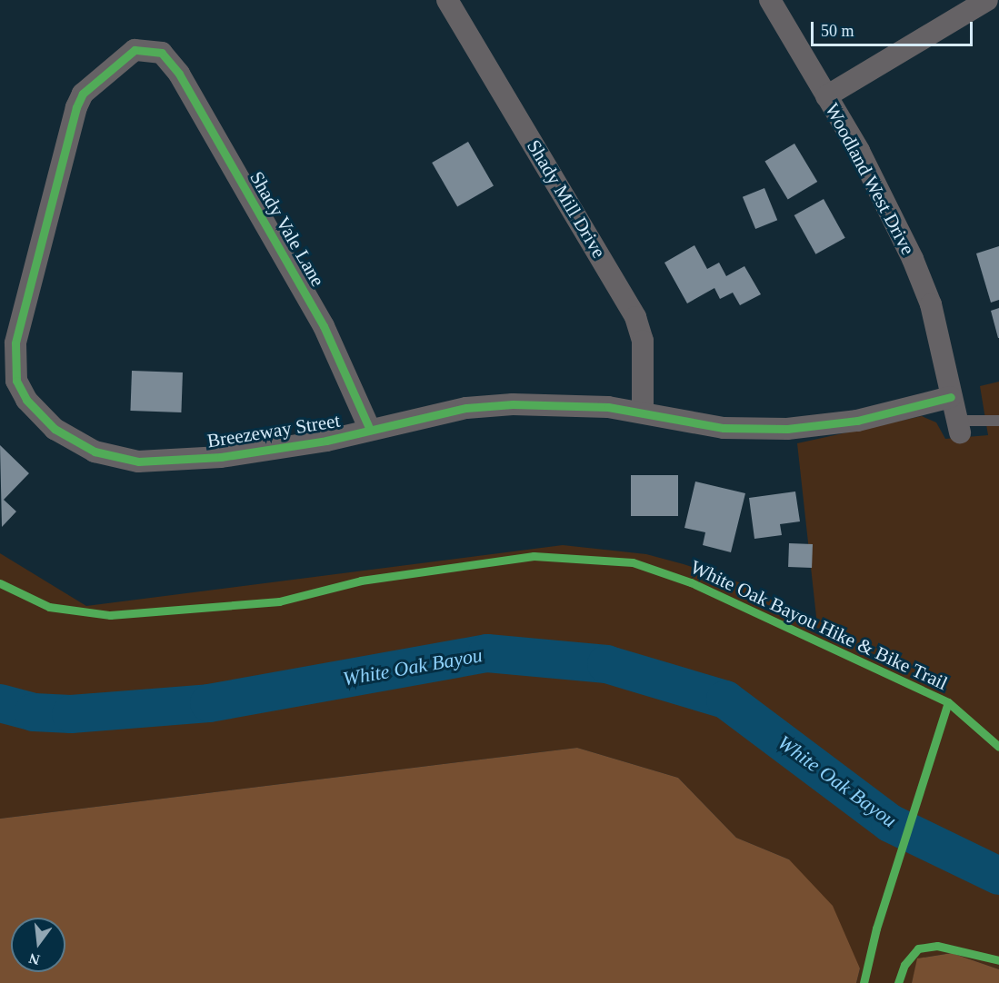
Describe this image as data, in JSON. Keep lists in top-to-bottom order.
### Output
{
  "streets": {
    "street": [
      "Woodland West Drive",
      "Shady Mill Drive",
      "Shady Vale Lane",
      "Breezeway Street"
    ],
    "cycle path": ["White Oak Bayou Hike & Bike Trail"]
  },
  "crossings": [
    ["Woodland West Drive", "Breezeway Street"],
    ["Shady Mill Drive", "Breezeway Street"],
    ["Shady Vale Lane", "Breezeway Street"]
  ],
  "water": ["White Oak Bayou"],
  "scale_bar": "50 m",
  "north": "bottom"
}
